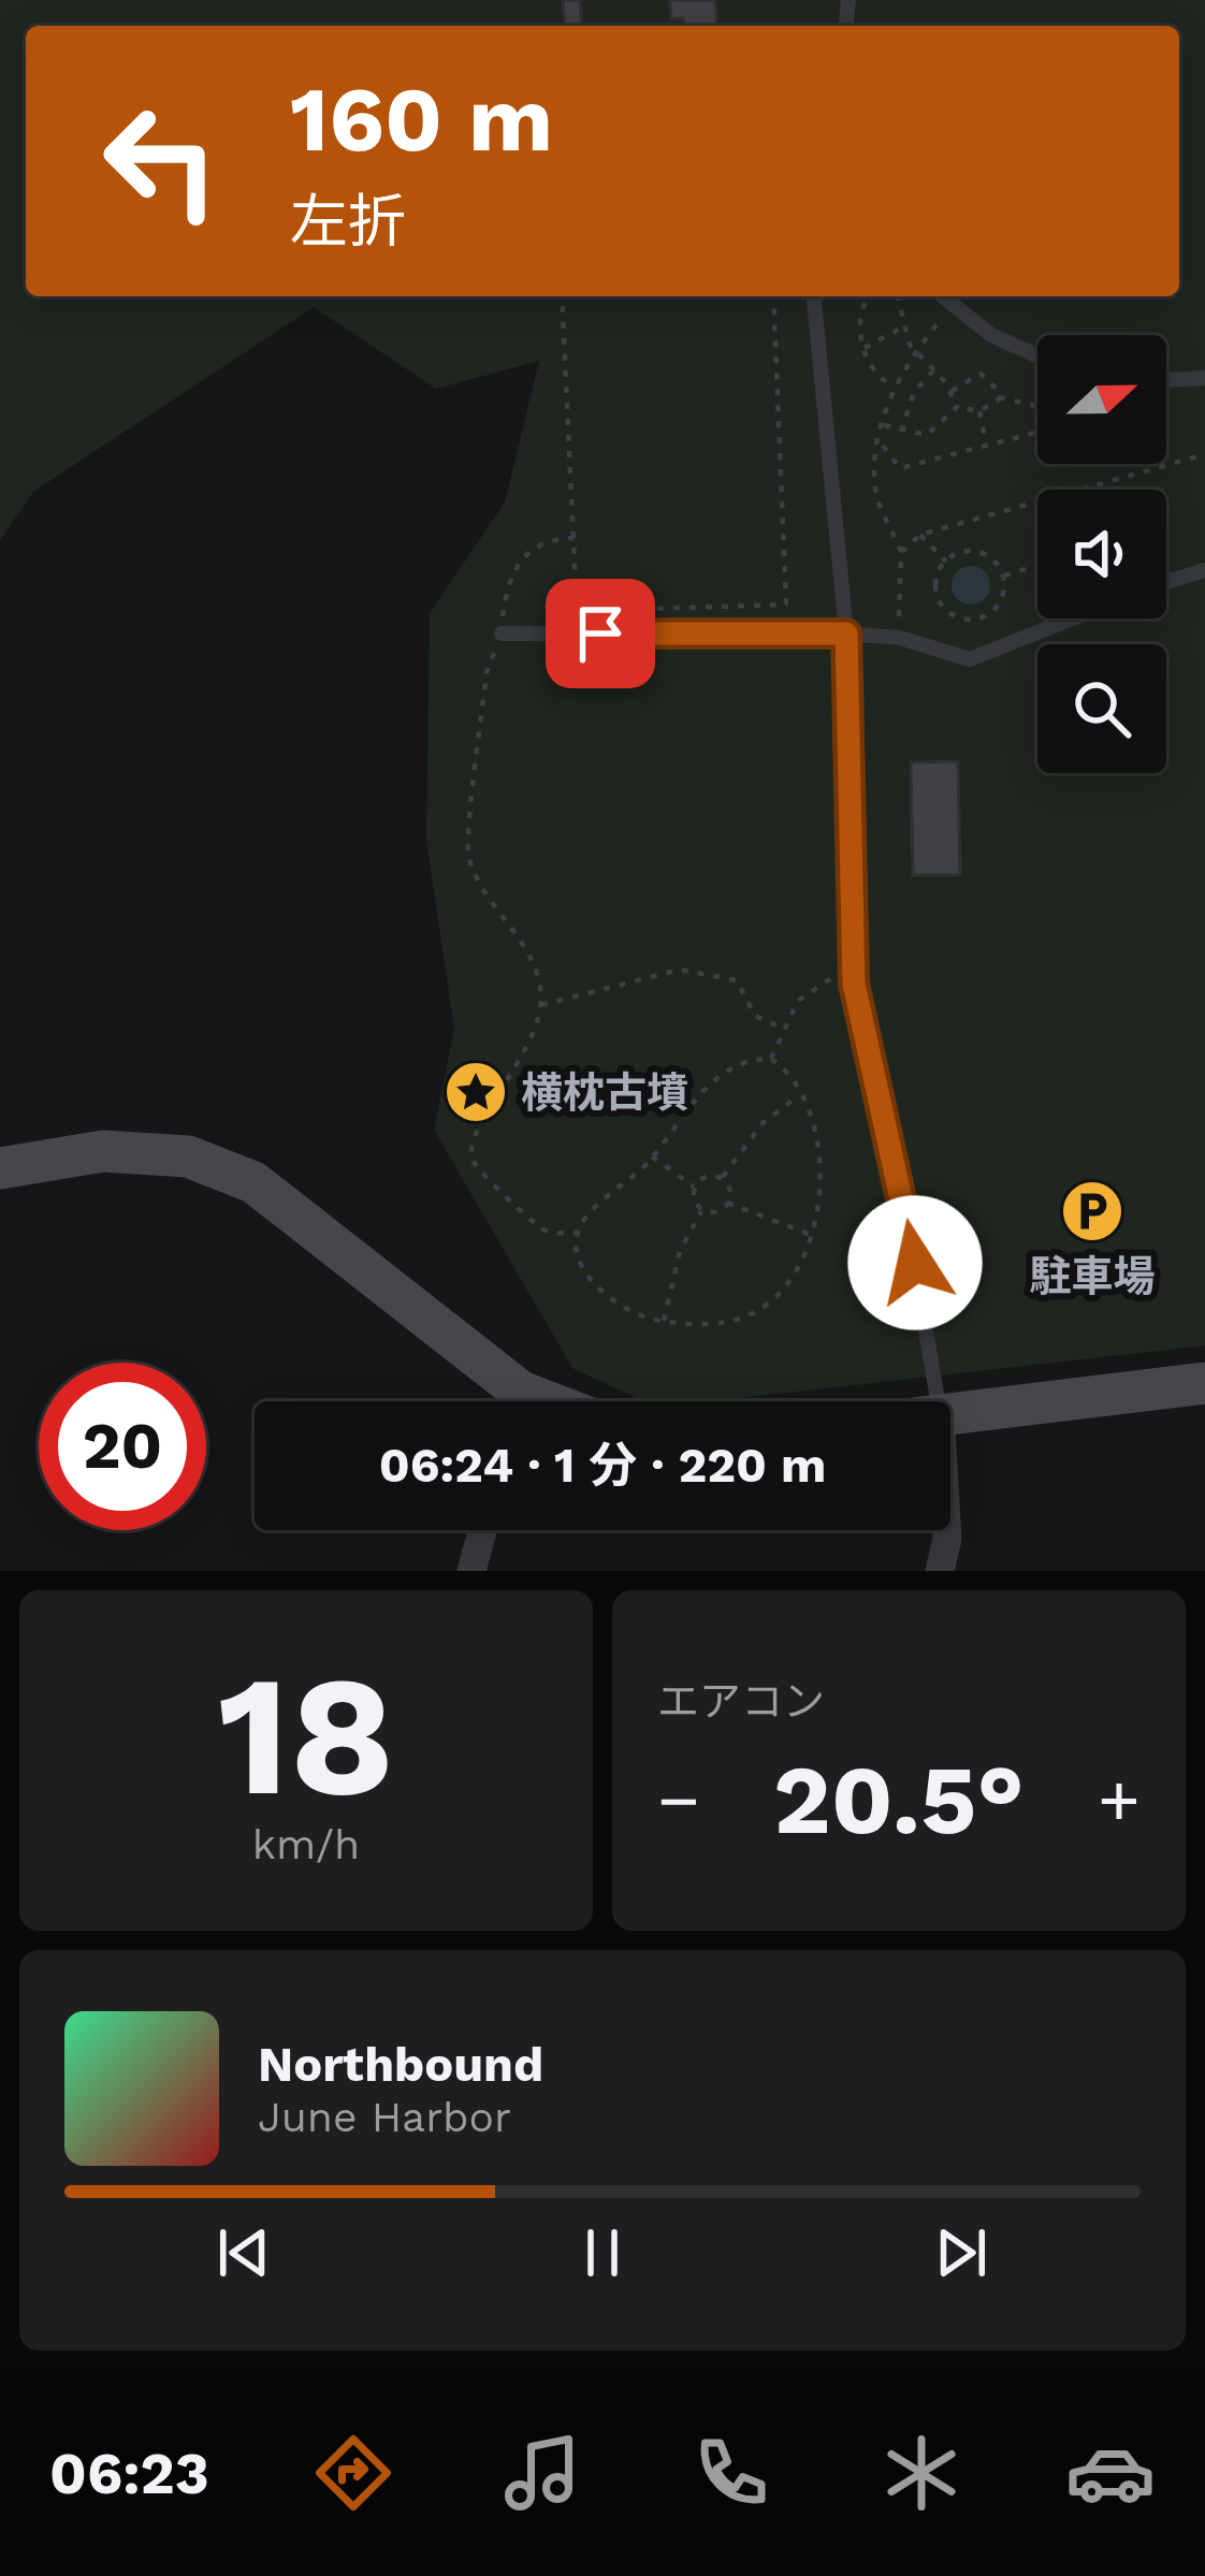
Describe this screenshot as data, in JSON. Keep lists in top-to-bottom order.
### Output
{
  "places": {
    "place": ["横枕古墳"],
    "parking": ["駐車場"]
  },
  "north": "right",
  "page": {
    "turn": ["160 m", "左折"],
    "limit": "20",
    "trip": "06:24 · 1 分 · 220 m",
    "tile": [
      ["18", "km/h"],
      "エアコン"
    ],
    "heat": ["−", "20.5°", "+"],
    "song": ["Northbound", "June Harbor"],
    "tabs": "06:23"
  }
}
